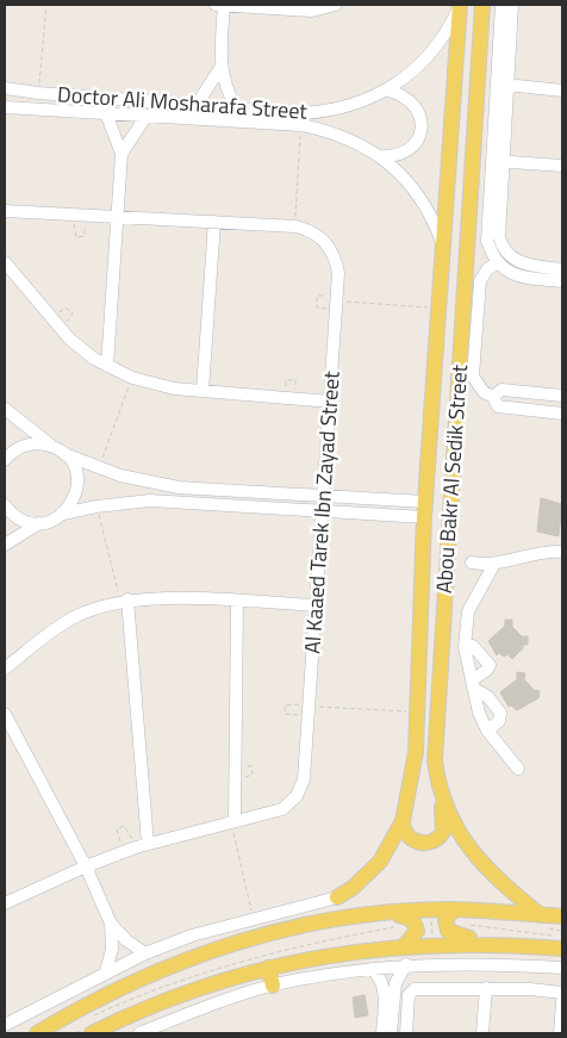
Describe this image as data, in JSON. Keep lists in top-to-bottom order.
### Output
{
  "streets": {
    "main road": ["Abou Bakr Al Sedik Street"],
    "street": ["Doctor Ali Mosharafa Street", "Al Kaaed Tarek Ibn Zayad Street"]
  },
  "crossings": [
    ["Doctor Ali Mosharafa Street", "Abou Bakr Al Sedik Street"]
  ]
}
